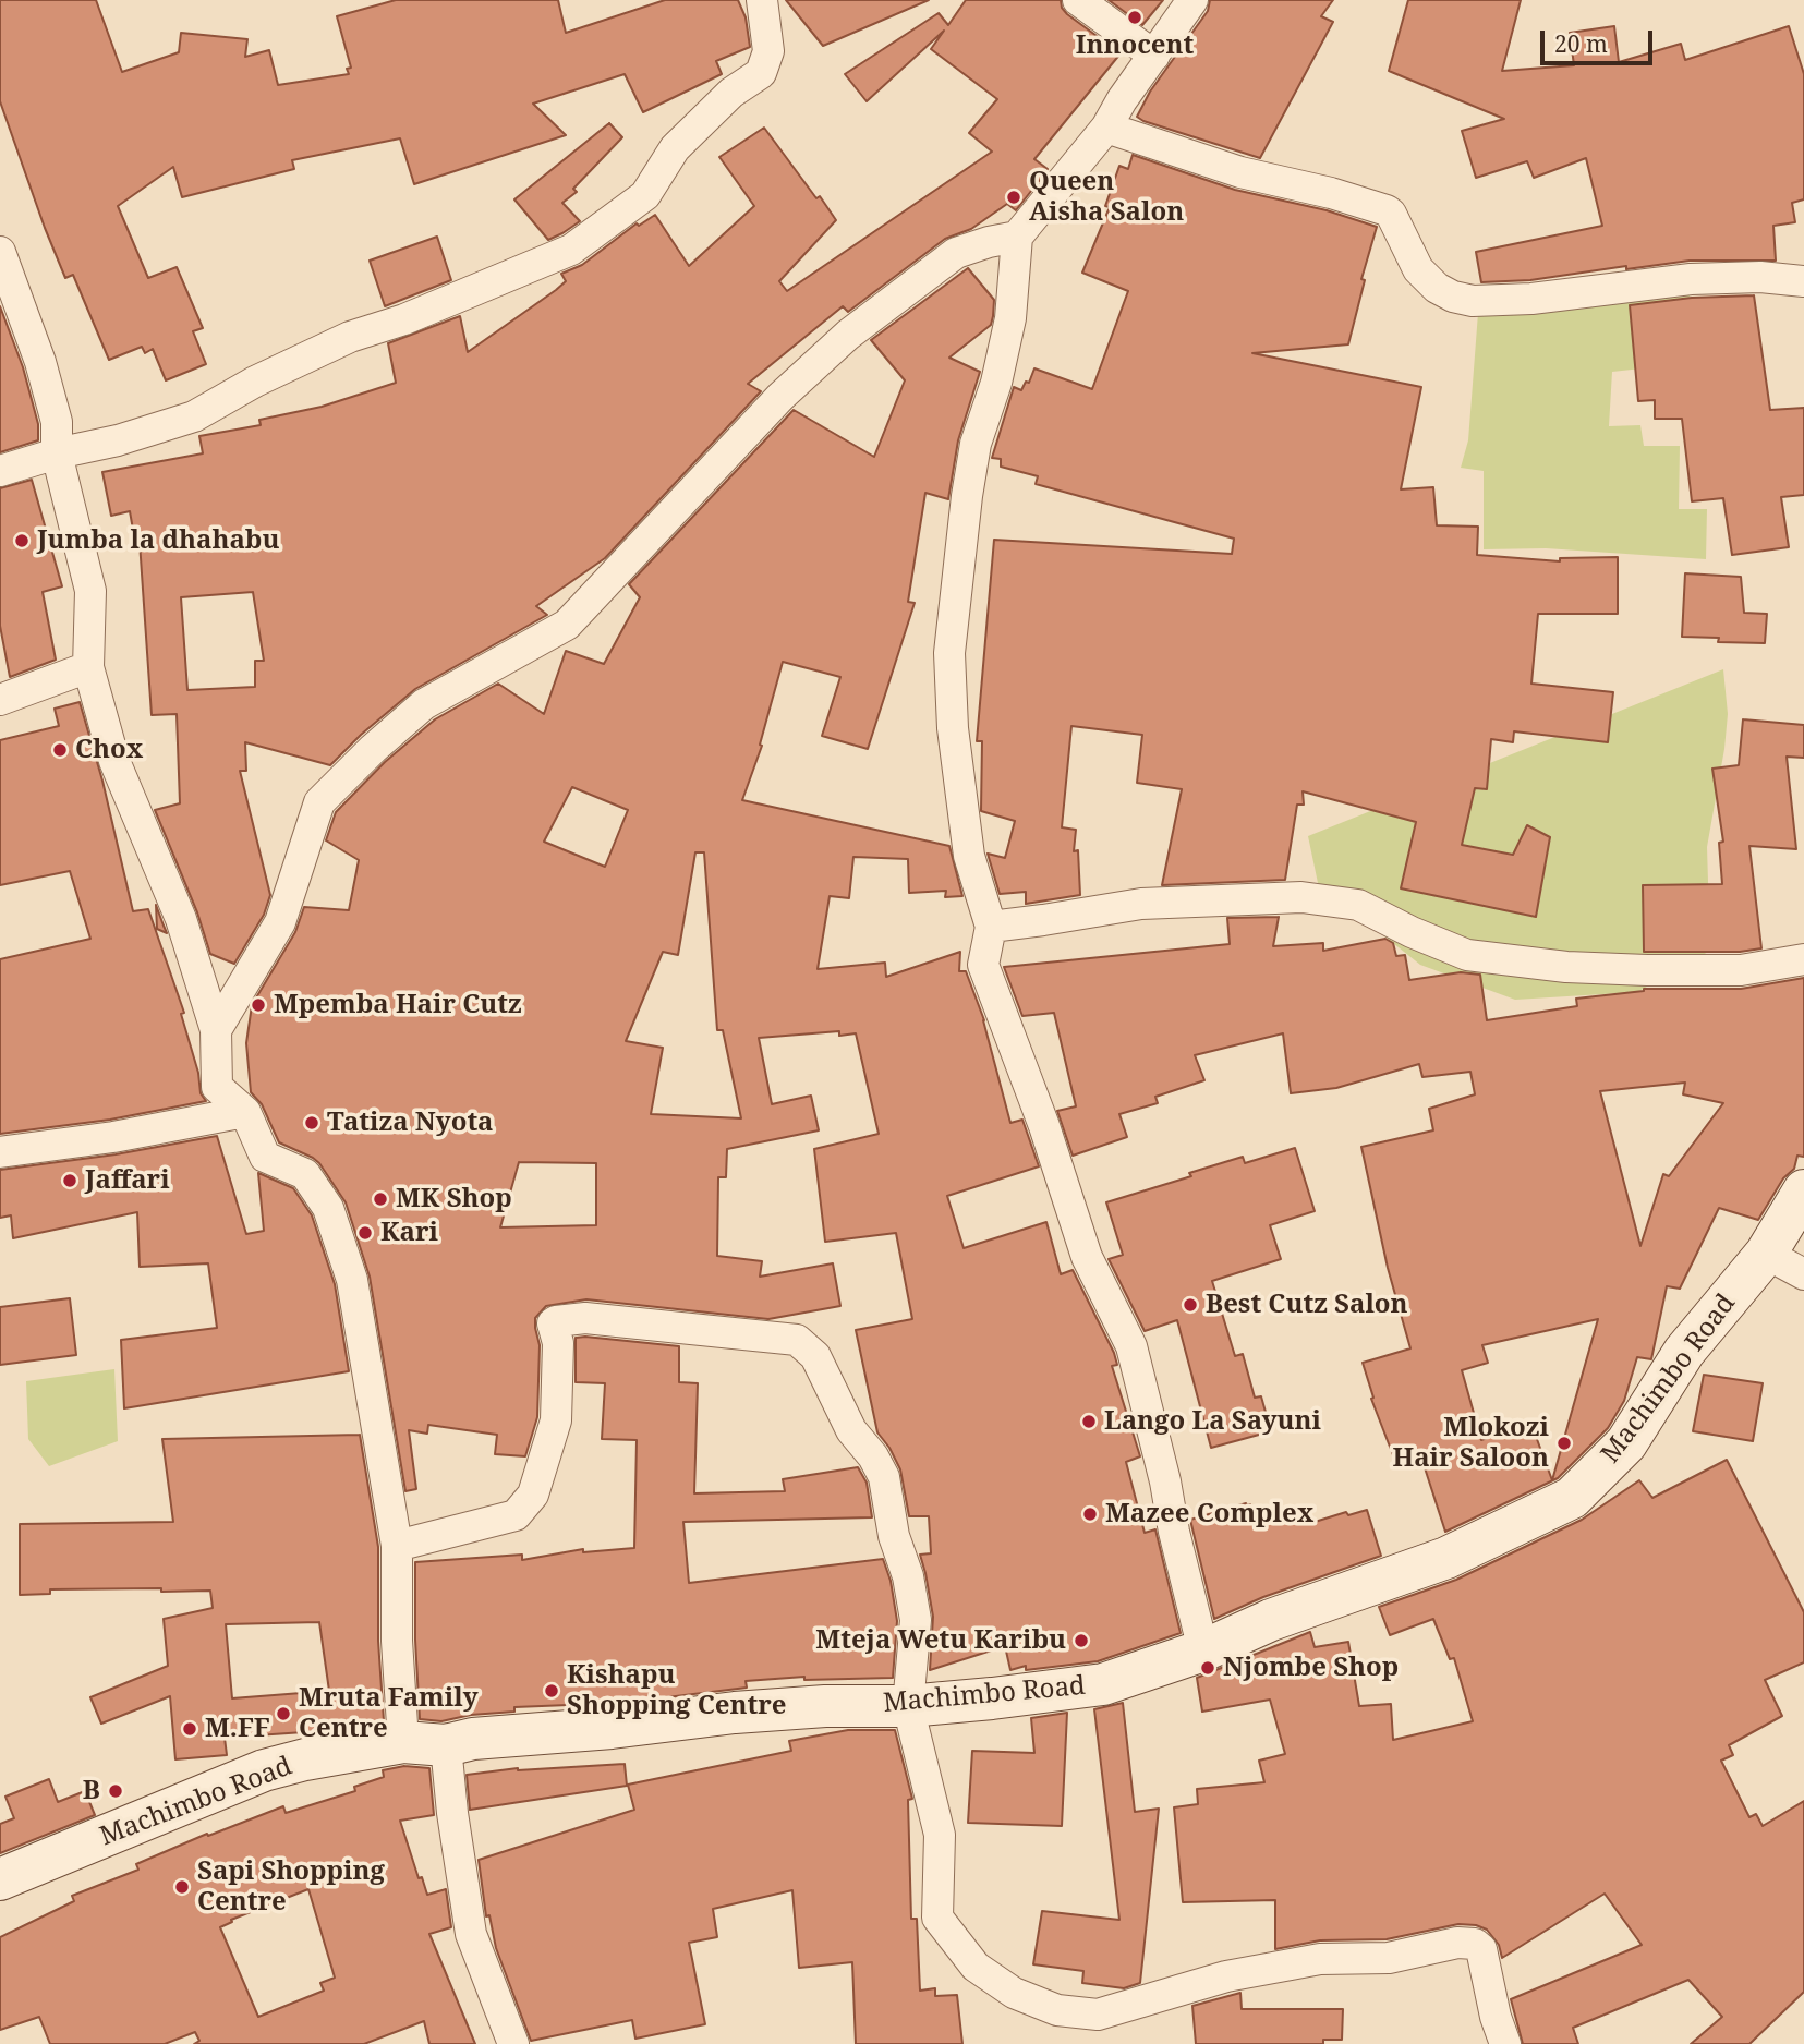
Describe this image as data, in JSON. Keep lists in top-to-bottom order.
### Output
{
  "streets": {
    "street": ["Machimbo Road"]
  },
  "places": [
    "Innocent",
    "Queen Aisha Salon",
    "Jumba la dhahabu",
    "Chox",
    "Mpemba Hair Cutz",
    "Tatiza Nyota",
    "Jaffari",
    "MK Shop",
    "Kari",
    "Best Cutz Salon",
    "Lango La Sayuni",
    "Mlokozi Hair Saloon",
    "Mazee Complex",
    "Mteja Wetu Karibu",
    "Njombe Shop",
    "Kishapu Shopping Centre",
    "Mruta Family Centre",
    "M.FF",
    "B",
    "Sapi Shopping Centre"
  ],
  "scale_bar": "20 m"
}
